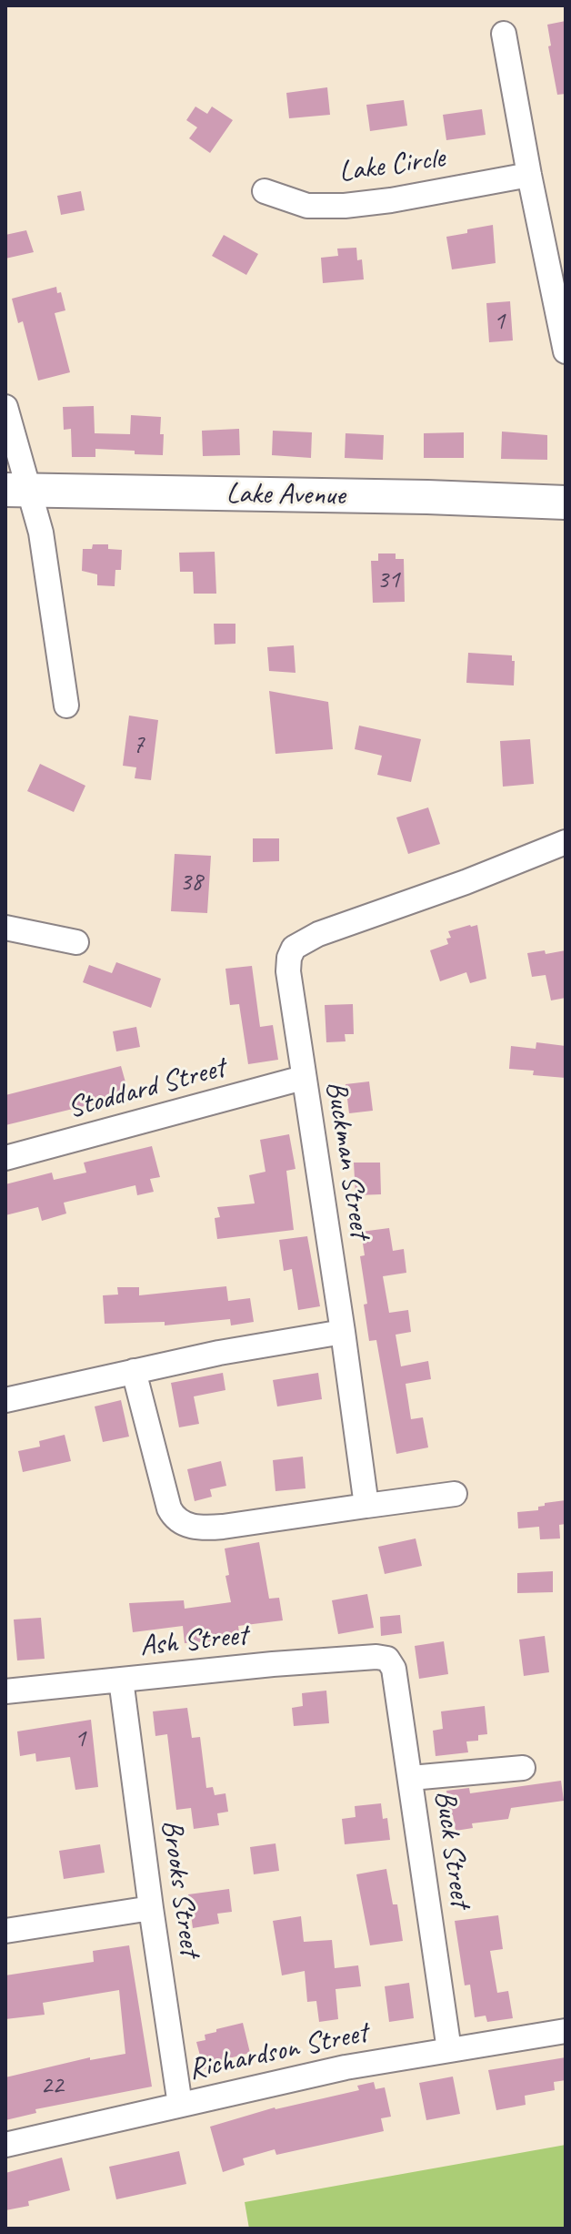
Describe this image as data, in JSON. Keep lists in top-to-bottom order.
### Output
{
  "streets": {
    "street": [
      "Lake Circle",
      "Lake Avenue",
      "Stoddard Street",
      "Buckman Street",
      "Ash Street",
      "Buck Street",
      "Brooks Street",
      "Richardson Street"
    ]
  },
  "crossings": [
    ["Stoddard Street", "Buckman Street"],
    ["Ash Street", "Buck Street"],
    ["Ash Street", "Brooks Street"],
    ["Buck Street", "Richardson Street"],
    ["Brooks Street", "Richardson Street"]
  ],
  "house_numbers": [
    "1",
    "31",
    "7",
    "38",
    "1",
    "22"
  ]
}
